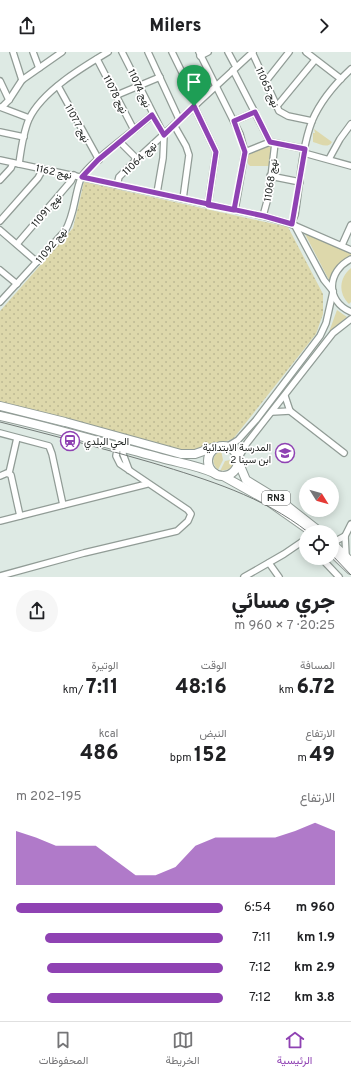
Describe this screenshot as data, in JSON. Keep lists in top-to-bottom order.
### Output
{
  "streets": {
    "highway": ["RN3"],
    "street": [
      "نهج 11065",
      "نهج 11074",
      "نهج 11078",
      "نهج 11077",
      "نهج 11064",
      "نهج 1162",
      "نهج 11068",
      "نهج 11091",
      "نهج 11092"
    ]
  },
  "crossings": [
    ["نهج 11065", "نهج 11064"],
    ["نهج 11074", "نهج 11064"],
    ["نهج 11064", "نهج 1162"],
    ["نهج 1162", "نهج 11068"],
    ["نهج 1162", "نهج 11091"],
    ["نهج 1162", "نهج 11092"]
  ],
  "places": {
    "station": ["الحي البلدي"],
    "school or university": ["المدرسة الابتدائية ابن سينا 2"]
  },
  "north": "bottom right",
  "page": {
    "header": "Milers",
    "heading": ["جري مسائي", "20:25 · 7 × 960 m"],
    "stats": [
      ["المسافة", "6.72 km"],
      ["الوقت", "48:16"],
      ["الوتيرة", "7:11 /km"],
      ["الارتفاع", "49 m"],
      ["النبض", "152 bpm"],
      ["kcal", "486"]
    ],
    "chart": ["الارتفاع", "195–202 m"],
    "list": [
      {
        "name": "960 m",
        "note": "6:54"
      },
      {
        "name": "1.9 km",
        "note": "7:11"
      },
      {
        "name": "2.9 km",
        "note": "7:12"
      },
      {
        "name": "3.8 km",
        "note": "7:12"
      }
    ],
    "tabs": ["الرئيسية", "الخريطة", "المحفوظات"]
  }
}
